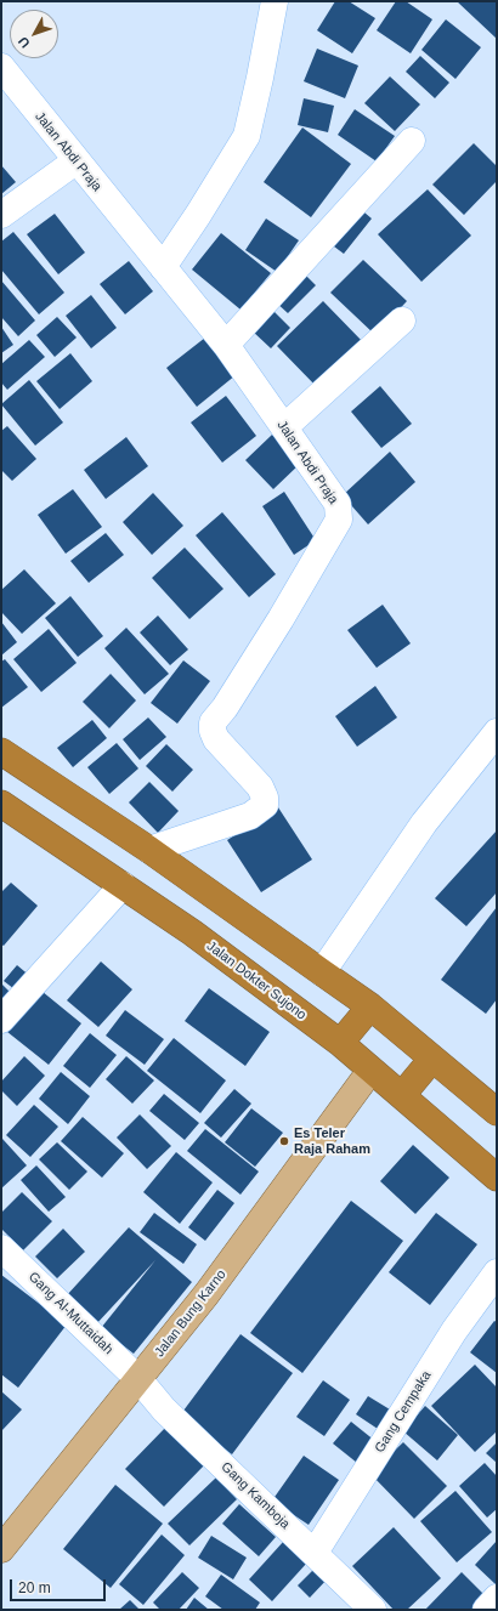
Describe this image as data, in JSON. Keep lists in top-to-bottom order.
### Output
{
  "streets": {
    "highway": ["Jalan Dokter Sujono"],
    "main road": ["Jalan Bung Karno"],
    "street": [
      "Jalan Abdi Praja",
      "Gang Al-Muttaidah",
      "Gang Cempaka",
      "Gang Kamboja"
    ]
  },
  "crossings": [
    ["Jalan Dokter Sujono", "Jalan Bung Karno"],
    ["Gang Al-Muttaidah", "Jalan Bung Karno"],
    ["Gang Al-Muttaidah", "Gang Kamboja"],
    ["Jalan Bung Karno", "Gang Kamboja"],
    ["Gang Cempaka", "Gang Kamboja"]
  ],
  "places": ["Es Teler Raja Raham"],
  "scale_bar": "20 m",
  "north": "bottom left"
}
